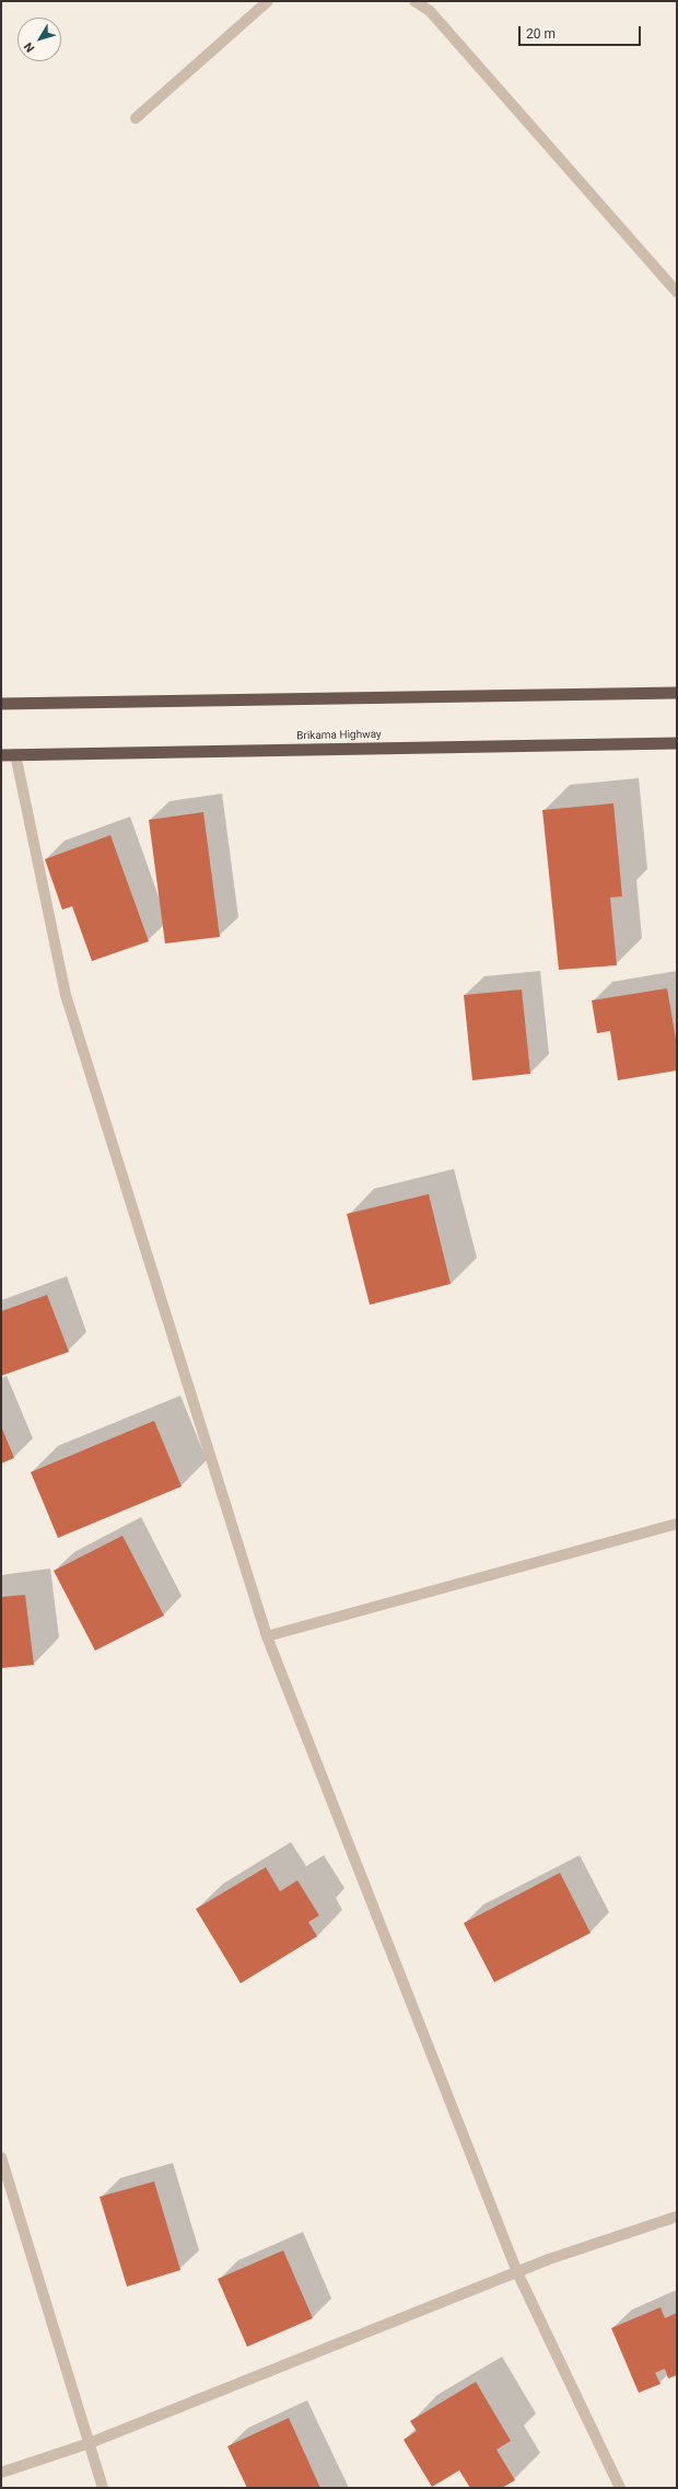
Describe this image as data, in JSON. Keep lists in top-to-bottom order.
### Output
{
  "streets": {
    "highway": ["Brikama Highway"]
  },
  "scale_bar": "20 m",
  "north": "bottom left"
}
